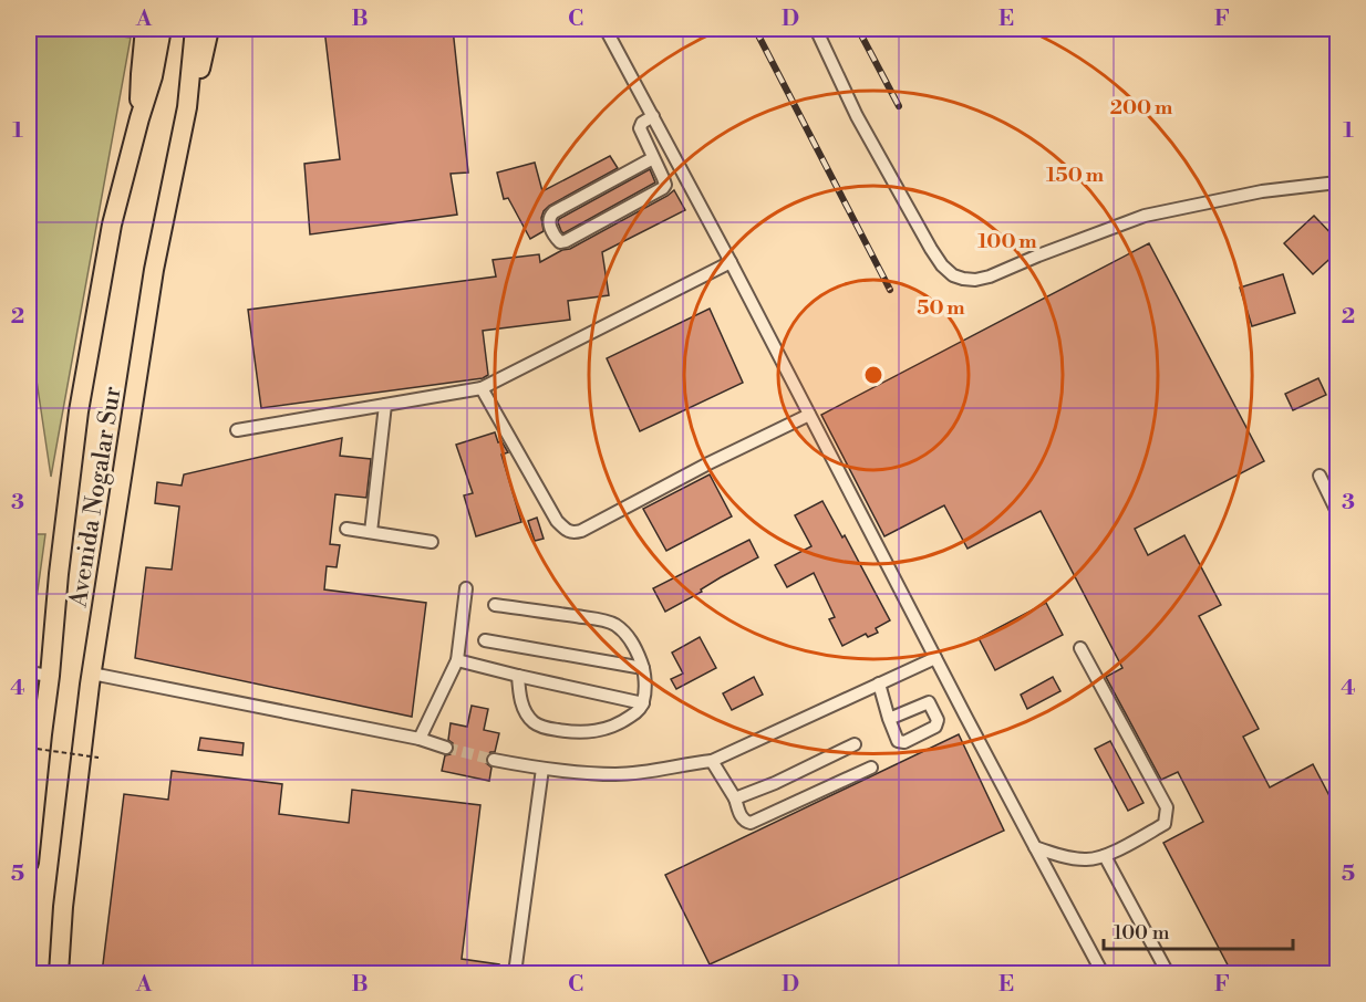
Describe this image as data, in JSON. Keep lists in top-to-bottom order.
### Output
{
  "streets": {
    "highway": ["Avenida Nogalar Sur"]
  },
  "scale_bar": "100 m",
  "grid": {
    "columns": [
      "A",
      "B",
      "C",
      "D",
      "E",
      "F"
    ],
    "rows": [
      "1",
      "2",
      "3",
      "4",
      "5"
    ]
  },
  "rings": [
    "200 m",
    "150 m",
    "100 m",
    "50 m"
  ]
}
